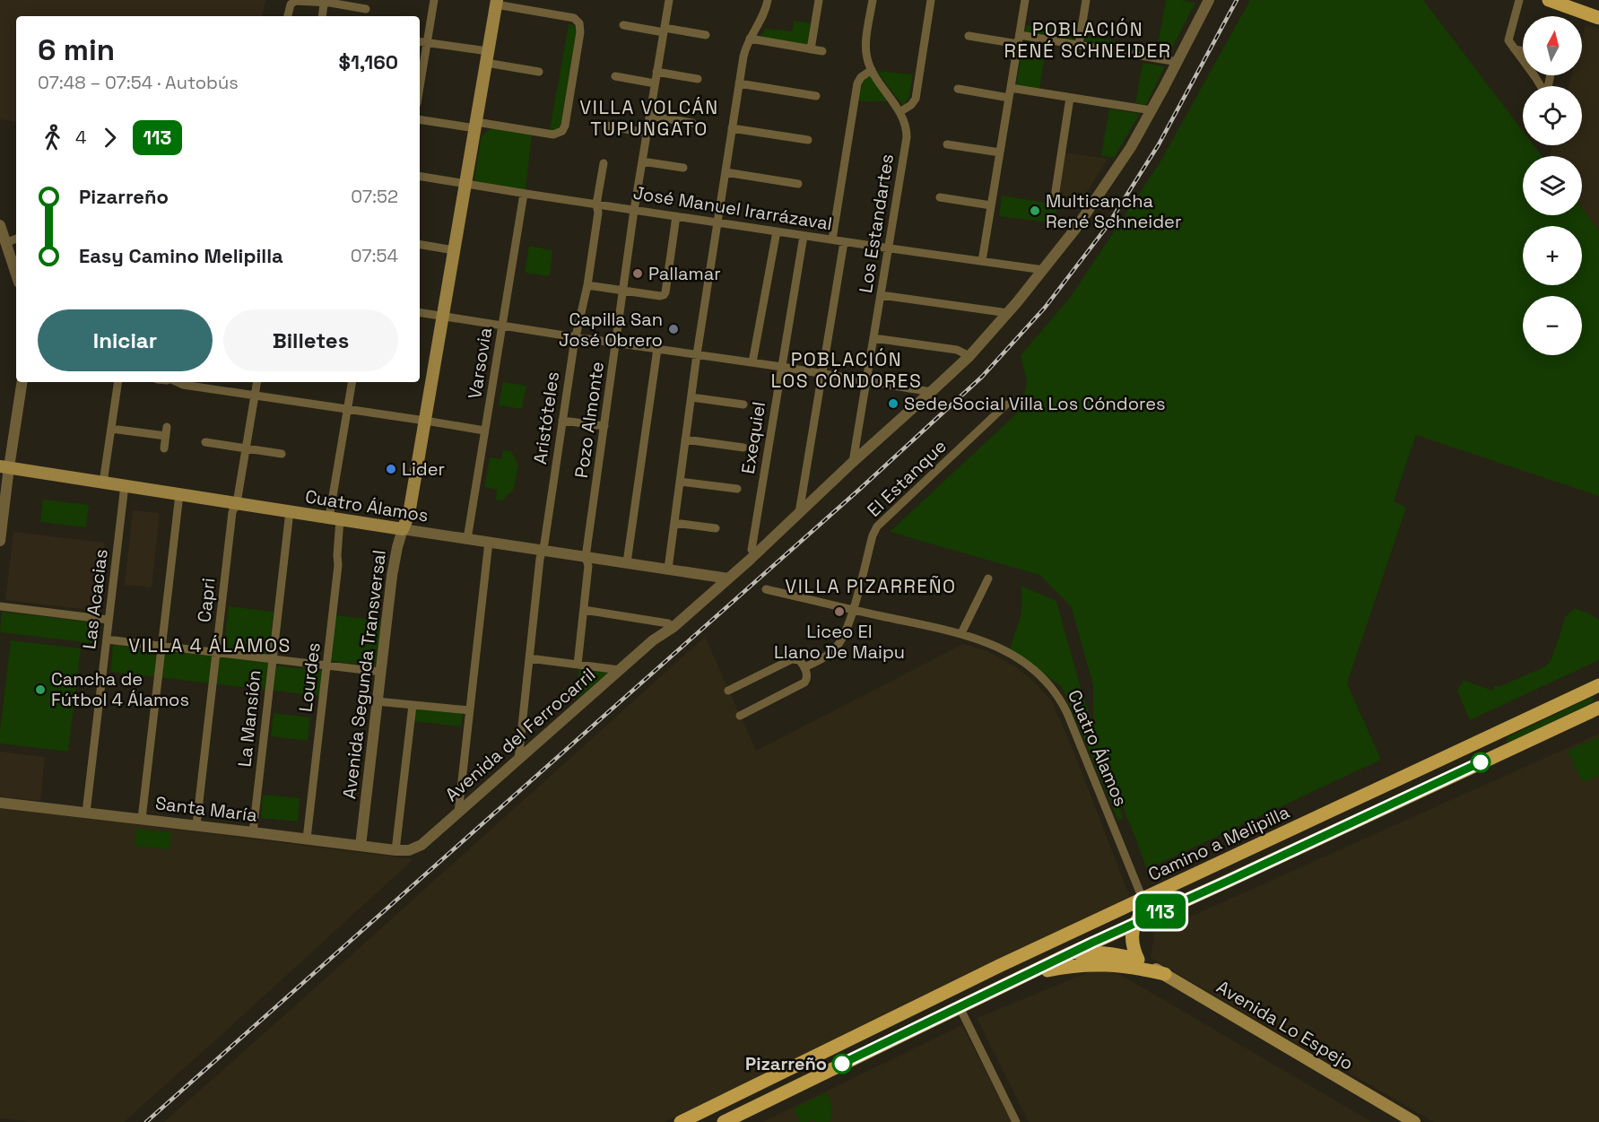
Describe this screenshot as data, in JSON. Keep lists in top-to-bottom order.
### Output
{
  "streets": {
    "main road": [
      "Cuatro Álamos",
      "Avenida Segunda Transversal",
      "Camino a Melipilla",
      "Avenida Lo Espejo"
    ],
    "street": [
      "José Manuel Irarrázaval",
      "Los Estandartes",
      "Varsovia",
      "Aristóteles",
      "Pozo Almonte",
      "Exequiel",
      "El Estanque",
      "Las Acacias",
      "Capri",
      "Lourdes",
      "La Mansión",
      "Avenida del Ferrocarril",
      "Santa María"
    ]
  },
  "crossings": [
    ["José Manuel Irarrázaval", "Los Estandartes"],
    ["José Manuel Irarrázaval", "Varsovia"],
    ["José Manuel Irarrázaval", "Aristóteles"],
    ["José Manuel Irarrázaval", "Pozo Almonte"],
    ["José Manuel Irarrázaval", "Exequiel"],
    ["José Manuel Irarrázaval", "Avenida Segunda Transversal"],
    ["José Manuel Irarrázaval", "Avenida del Ferrocarril"],
    ["Los Estandartes", "Avenida del Ferrocarril"],
    ["Varsovia", "Cuatro Álamos"],
    ["Aristóteles", "Cuatro Álamos"],
    ["Aristóteles", "Avenida del Ferrocarril"],
    ["Pozo Almonte", "Cuatro Álamos"],
    ["Exequiel", "Avenida del Ferrocarril"],
    ["El Estanque", "Cuatro Álamos"],
    ["Cuatro Álamos", "Las Acacias"],
    ["Cuatro Álamos", "Capri"],
    ["Cuatro Álamos", "Avenida Segunda Transversal"],
    ["Cuatro Álamos", "Lourdes"],
    ["Cuatro Álamos", "La Mansión"],
    ["Cuatro Álamos", "Avenida del Ferrocarril"],
    ["Cuatro Álamos", "Camino a Melipilla"],
    ["Las Acacias", "Santa María"],
    ["Capri", "Santa María"],
    ["Avenida Segunda Transversal", "Santa María"],
    ["Lourdes", "Santa María"],
    ["La Mansión", "Santa María"],
    ["Avenida del Ferrocarril", "Santa María"]
  ],
  "districts": [
    "POBLACIÓN RENÉ SCHNEIDER",
    "VILLA VOLCÁN TUPUNGATO",
    "POBLACIÓN LOS CÓNDORES",
    "VILLA PIZARREÑO",
    "VILLA 4 ÁLAMOS"
  ],
  "places": [
    "Multicancha René Schneider",
    "Pallamar",
    "Capilla San José Obrero",
    "Sede Social Villa Los Cóndores",
    "Lider",
    "Liceo El Llano De Maipu",
    "Cancha de Fútbol 4 Álamos",
    "Pizarreño"
  ],
  "lines": ["bus line 113"],
  "north": "top",
  "page": {
    "on_map": "113",
    "map_buttons": ["+", "−"],
    "heading": ["6 min", "07:48 – 07:54 · Autobús", "$1,160"],
    "legs": ["4", "113"],
    "list": [
      {
        "name": "Pizarreño",
        "value": "07:52"
      },
      {
        "name": "Easy Camino Melipilla",
        "value": "07:54"
      }
    ],
    "buttons": ["Iniciar", "Billetes"]
  }
}
